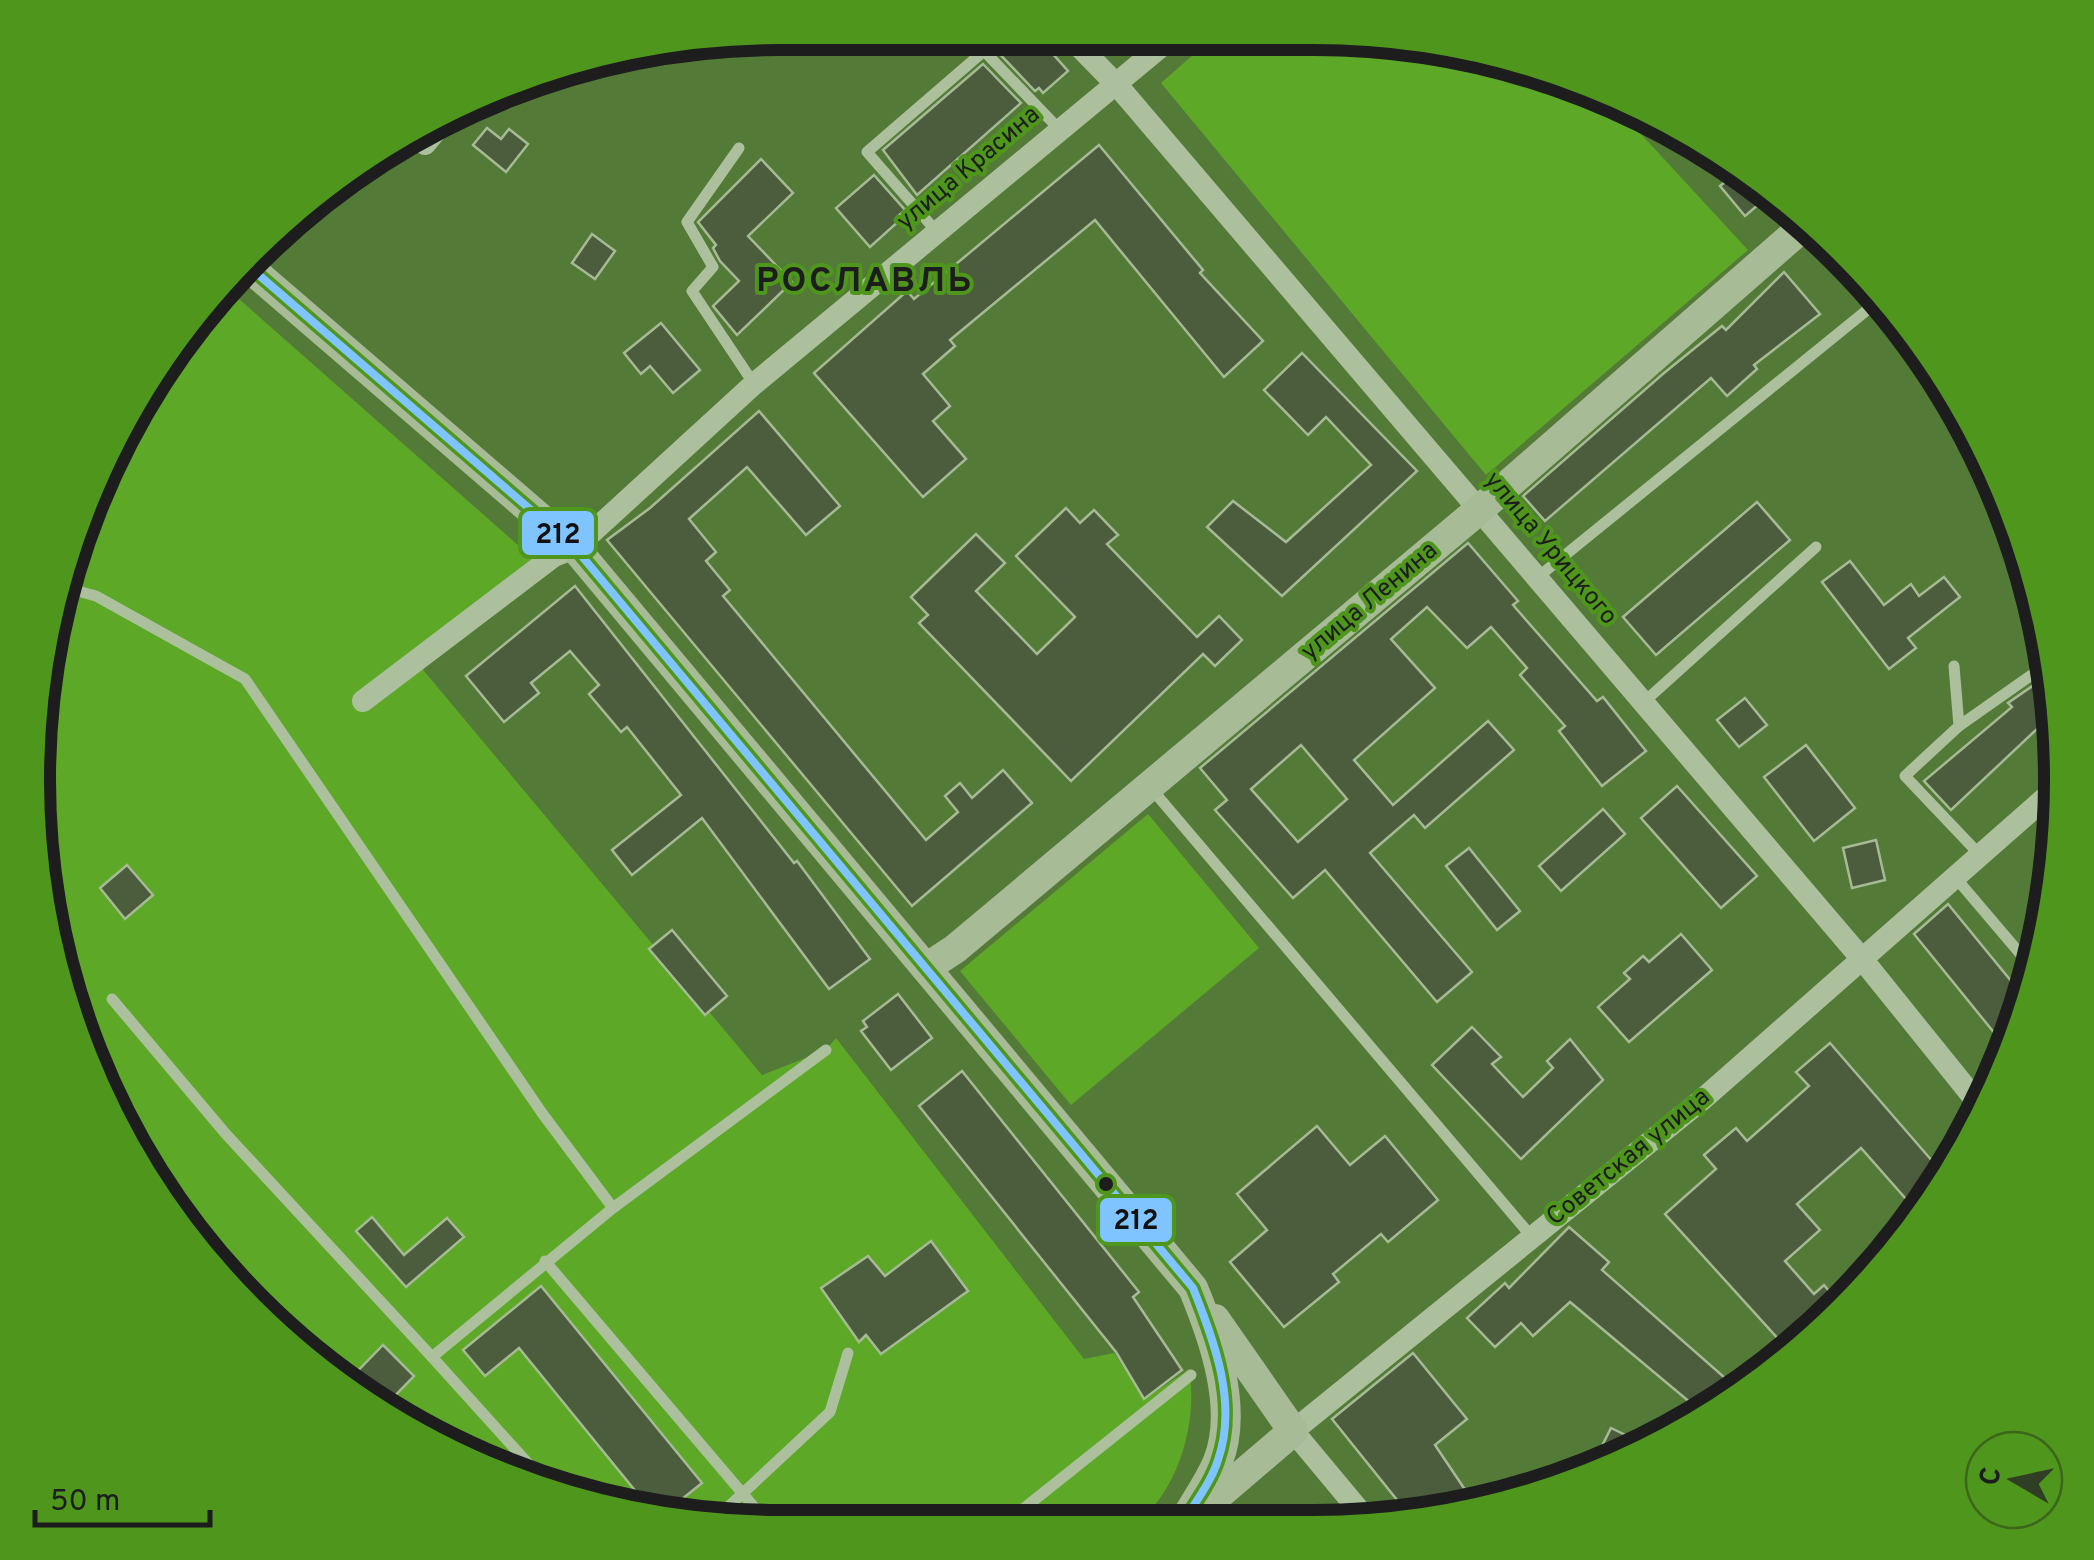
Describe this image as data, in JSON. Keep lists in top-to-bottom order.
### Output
{
  "streets": {
    "main road": ["улица Ленина", "Советская улица"],
    "street": ["улица Красина", "улица Урицкого"]
  },
  "crossings": [
    ["улица Красина", "улица Урицкого"],
    ["улица Урицкого", "улица Ленина"],
    ["улица Урицкого", "Советская улица"]
  ],
  "districts": ["РОСЛАВЛЬ"],
  "lines": ["transit line 212"],
  "scale_bar": "50 m",
  "north": "left"
}
